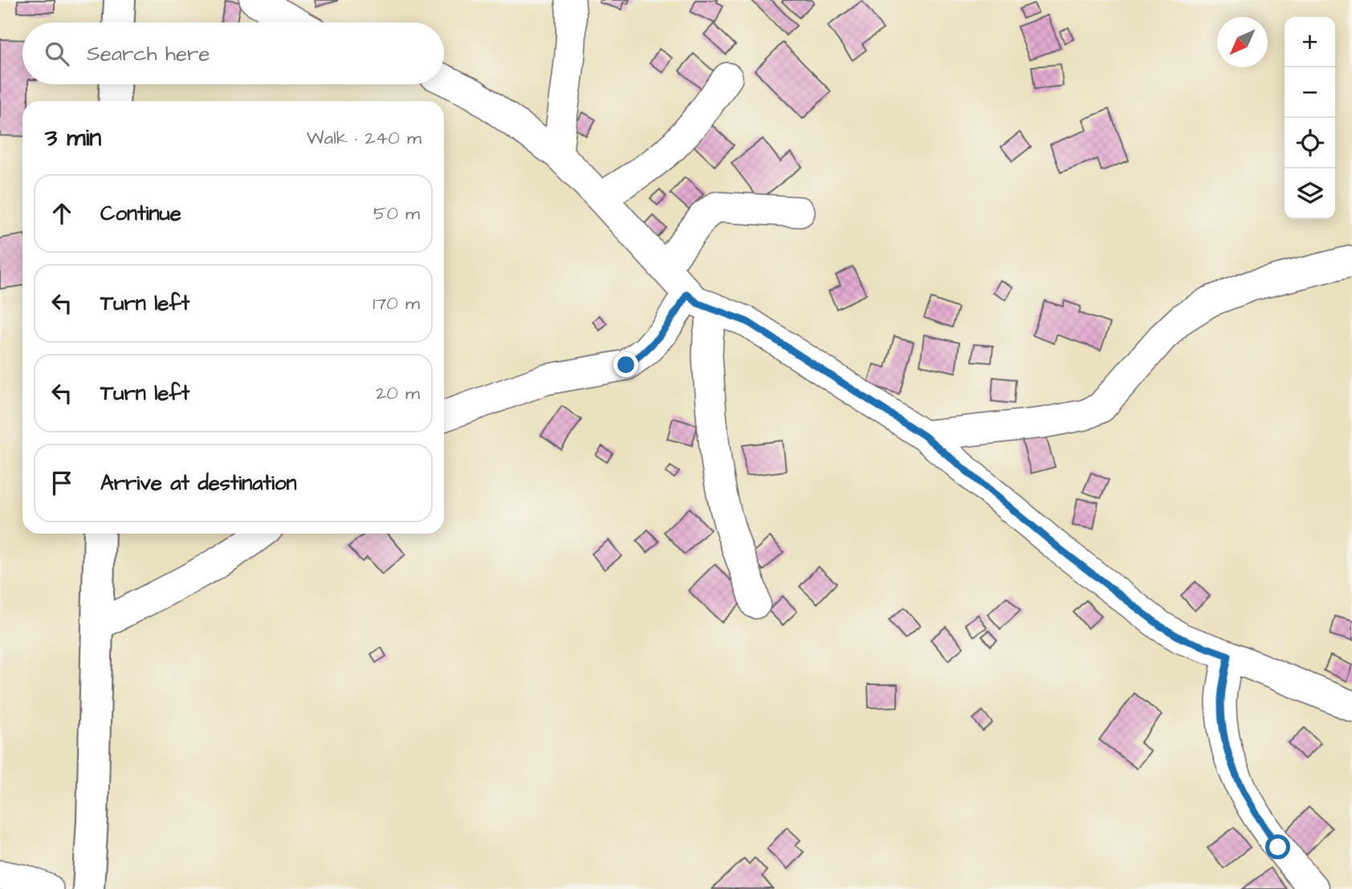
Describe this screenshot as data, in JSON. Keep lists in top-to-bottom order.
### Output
{
  "north": "bottom left",
  "page": {
    "map_buttons": ["+", "−"],
    "search": "Search here",
    "heading": ["3 min", "Walk · 240 m"],
    "list": [
      ["Continue", "50 m"],
      ["Turn left", "170 m"],
      ["Turn left", "20 m"],
      "Arrive at destination"
    ]
  }
}
